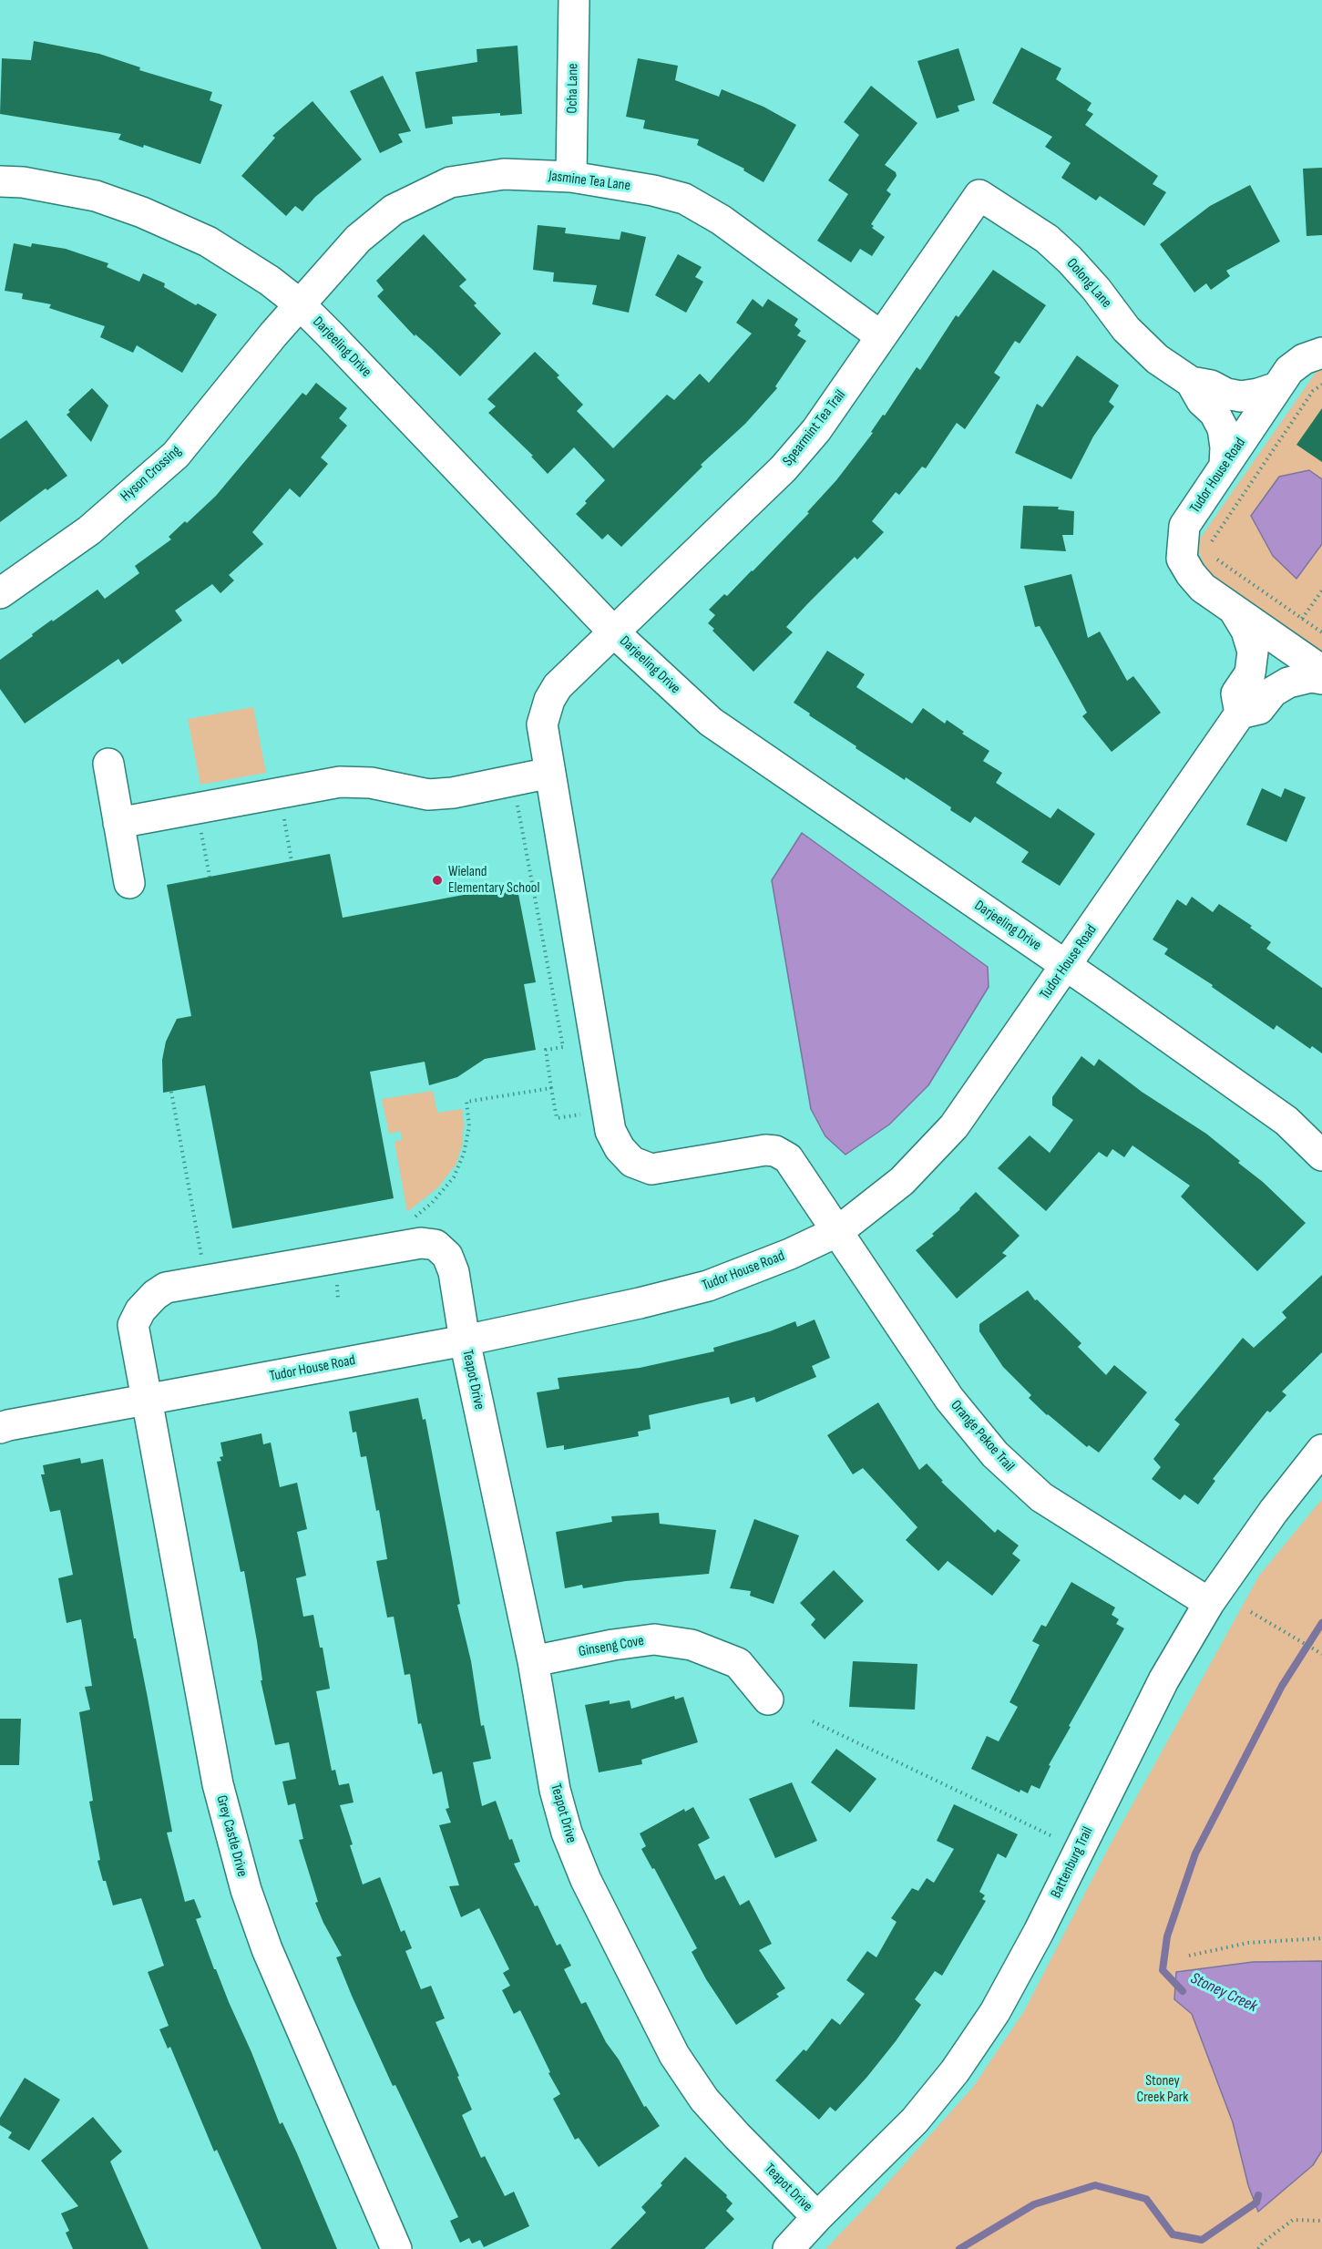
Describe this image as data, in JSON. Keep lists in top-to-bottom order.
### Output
{
  "streets": {
    "street": [
      "Ocha Lane",
      "Jasmine Tea Lane",
      "Oolong Lane",
      "Darjeeling Drive",
      "Spearmint Tea Trail",
      "Hyson Crossing",
      "Tudor House Road",
      "Teapot Drive",
      "Orange Pekoe Trail",
      "Ginseng Cove",
      "Grey Castle Drive",
      "Battenburg Trail"
    ]
  },
  "crossings": [
    ["Ocha Lane", "Jasmine Tea Lane"],
    ["Jasmine Tea Lane", "Darjeeling Drive"],
    ["Jasmine Tea Lane", "Spearmint Tea Trail"],
    ["Jasmine Tea Lane", "Hyson Crossing"],
    ["Oolong Lane", "Spearmint Tea Trail"],
    ["Oolong Lane", "Tudor House Road"],
    ["Darjeeling Drive", "Spearmint Tea Trail"],
    ["Darjeeling Drive", "Hyson Crossing"],
    ["Darjeeling Drive", "Tudor House Road"],
    ["Spearmint Tea Trail", "Orange Pekoe Trail"],
    ["Tudor House Road", "Teapot Drive"],
    ["Tudor House Road", "Orange Pekoe Trail"],
    ["Tudor House Road", "Grey Castle Drive"],
    ["Teapot Drive", "Ginseng Cove"],
    ["Teapot Drive", "Grey Castle Drive"],
    ["Teapot Drive", "Battenburg Trail"],
    ["Orange Pekoe Trail", "Battenburg Trail"]
  ],
  "water": ["Stoney Creek"],
  "parks": ["Stoney Creek Park"],
  "places": ["Wieland Elementary School"]
}
